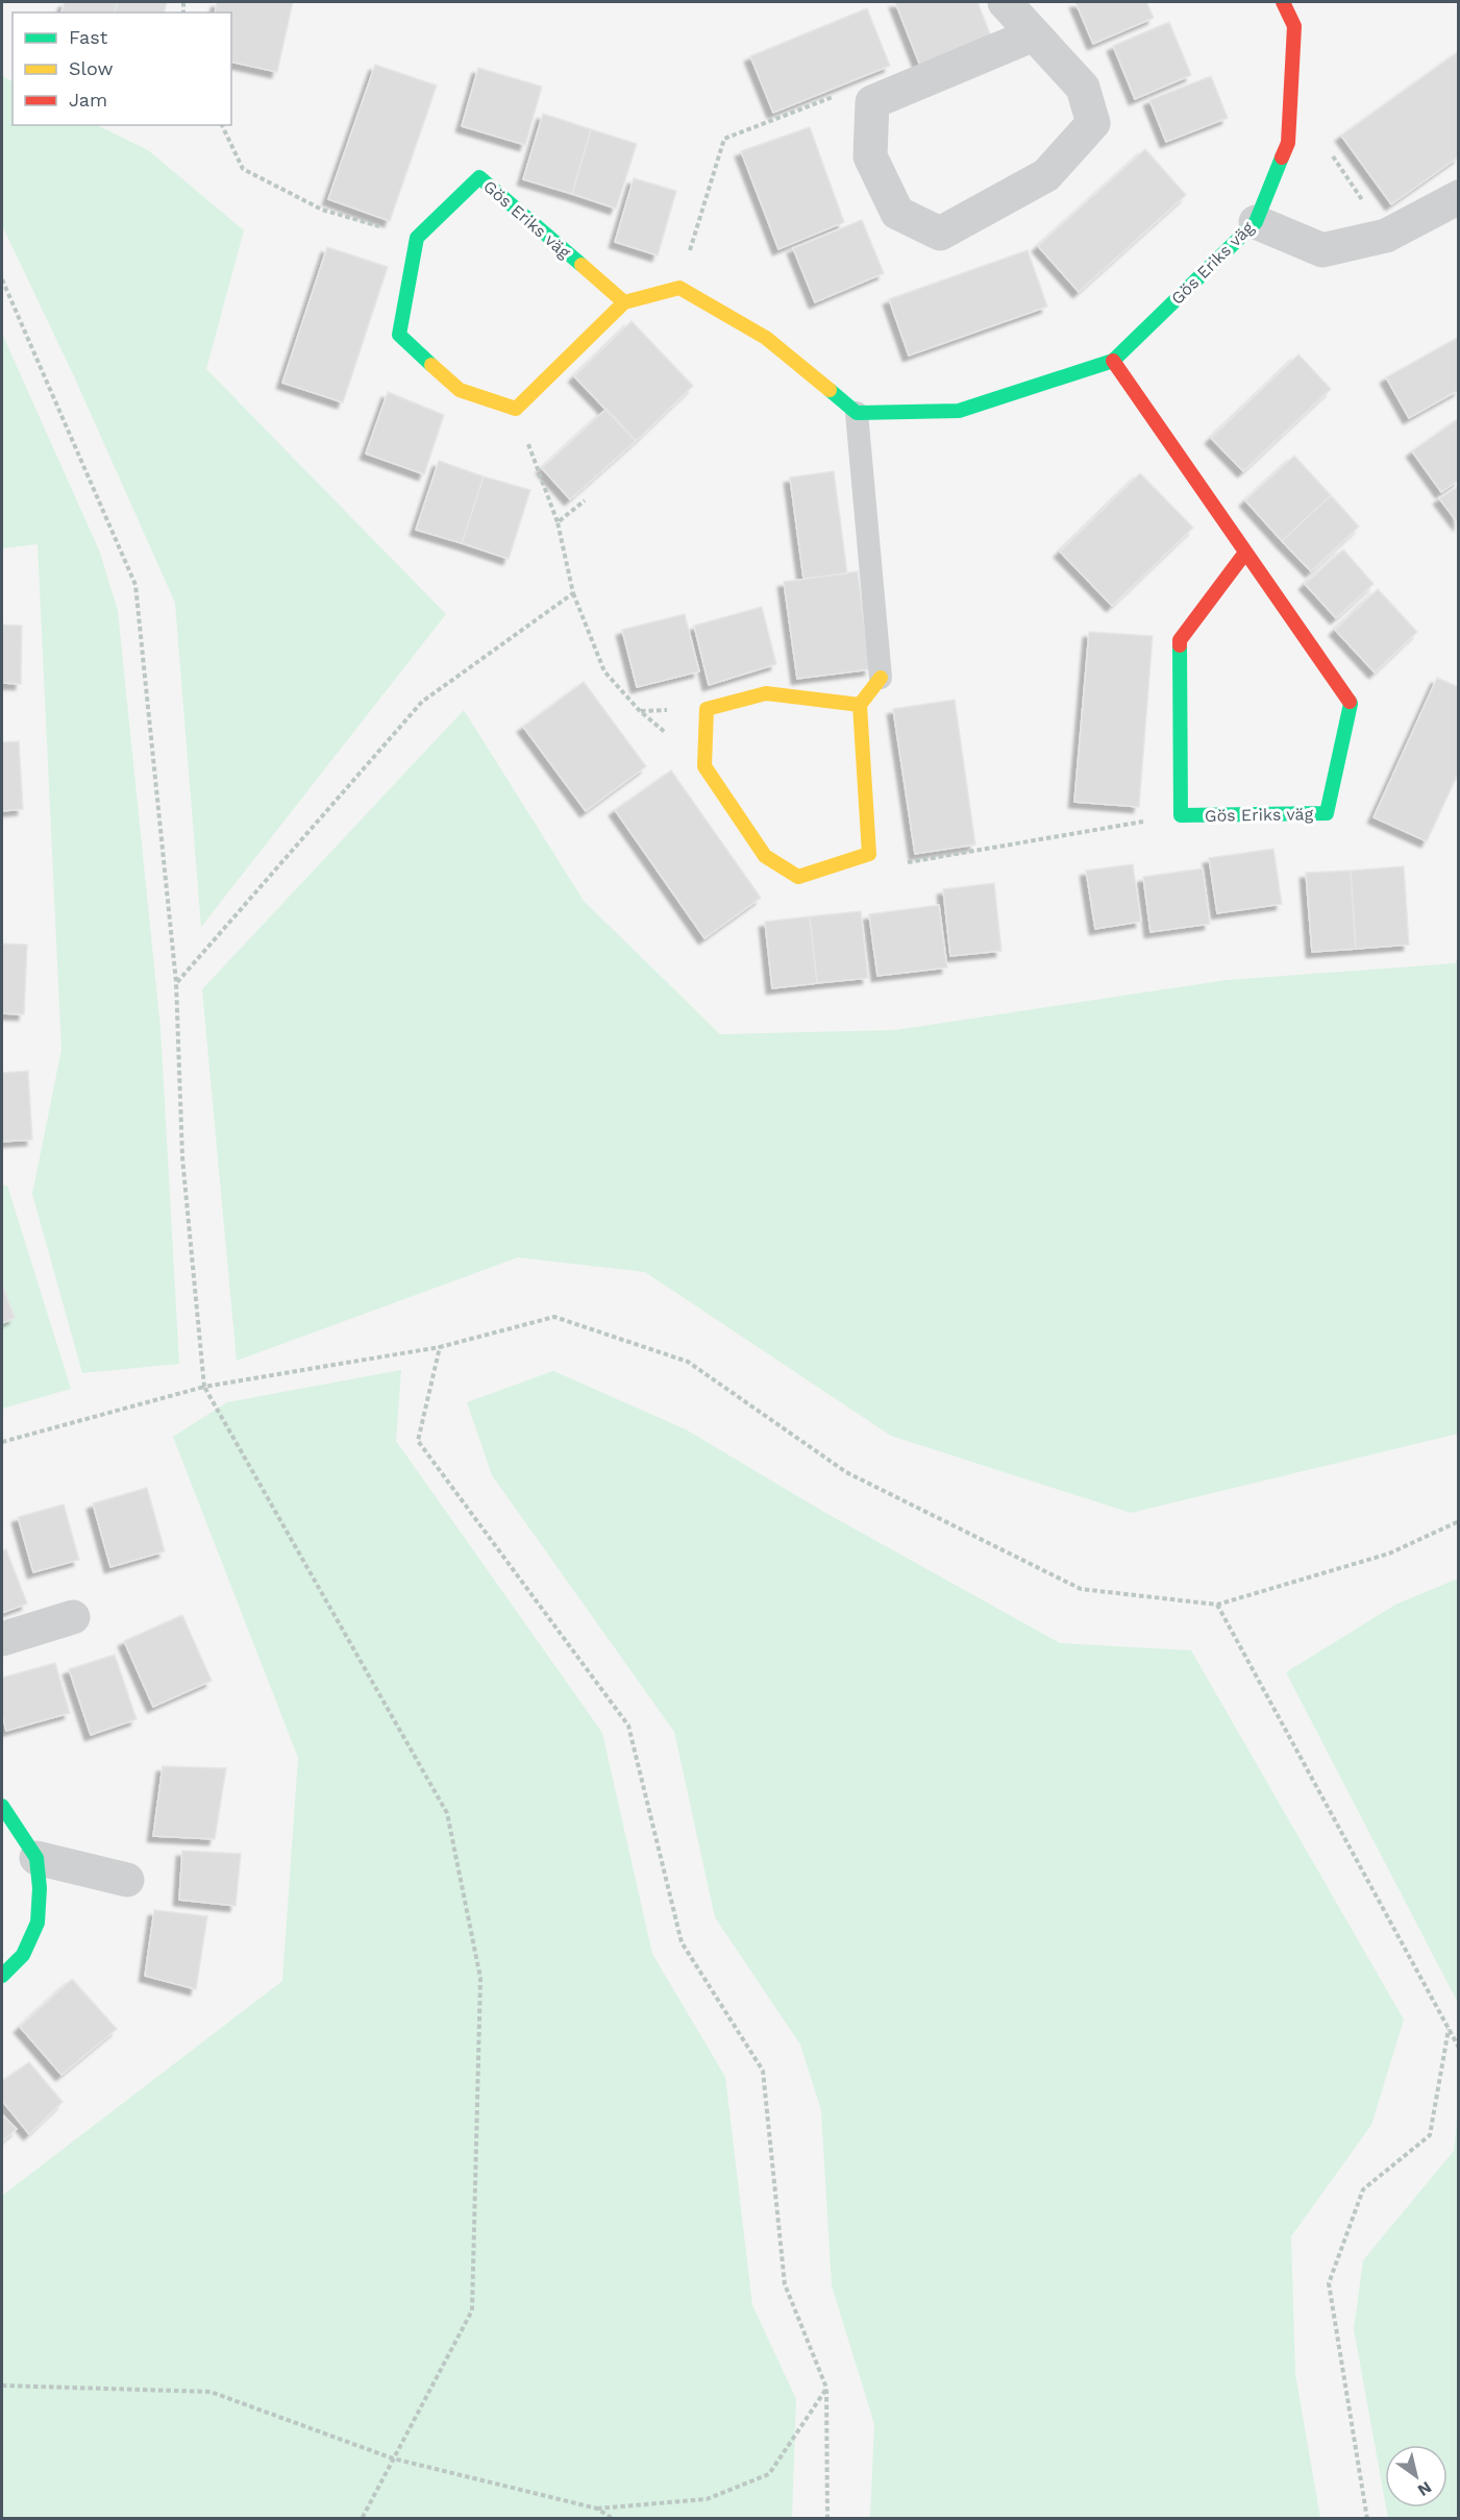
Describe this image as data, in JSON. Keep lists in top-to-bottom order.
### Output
{
  "streets": {
    "street": ["Gös Eriks väg"]
  },
  "legend": ["Fast", "Slow", "Jam"],
  "north": "bottom right"
}
